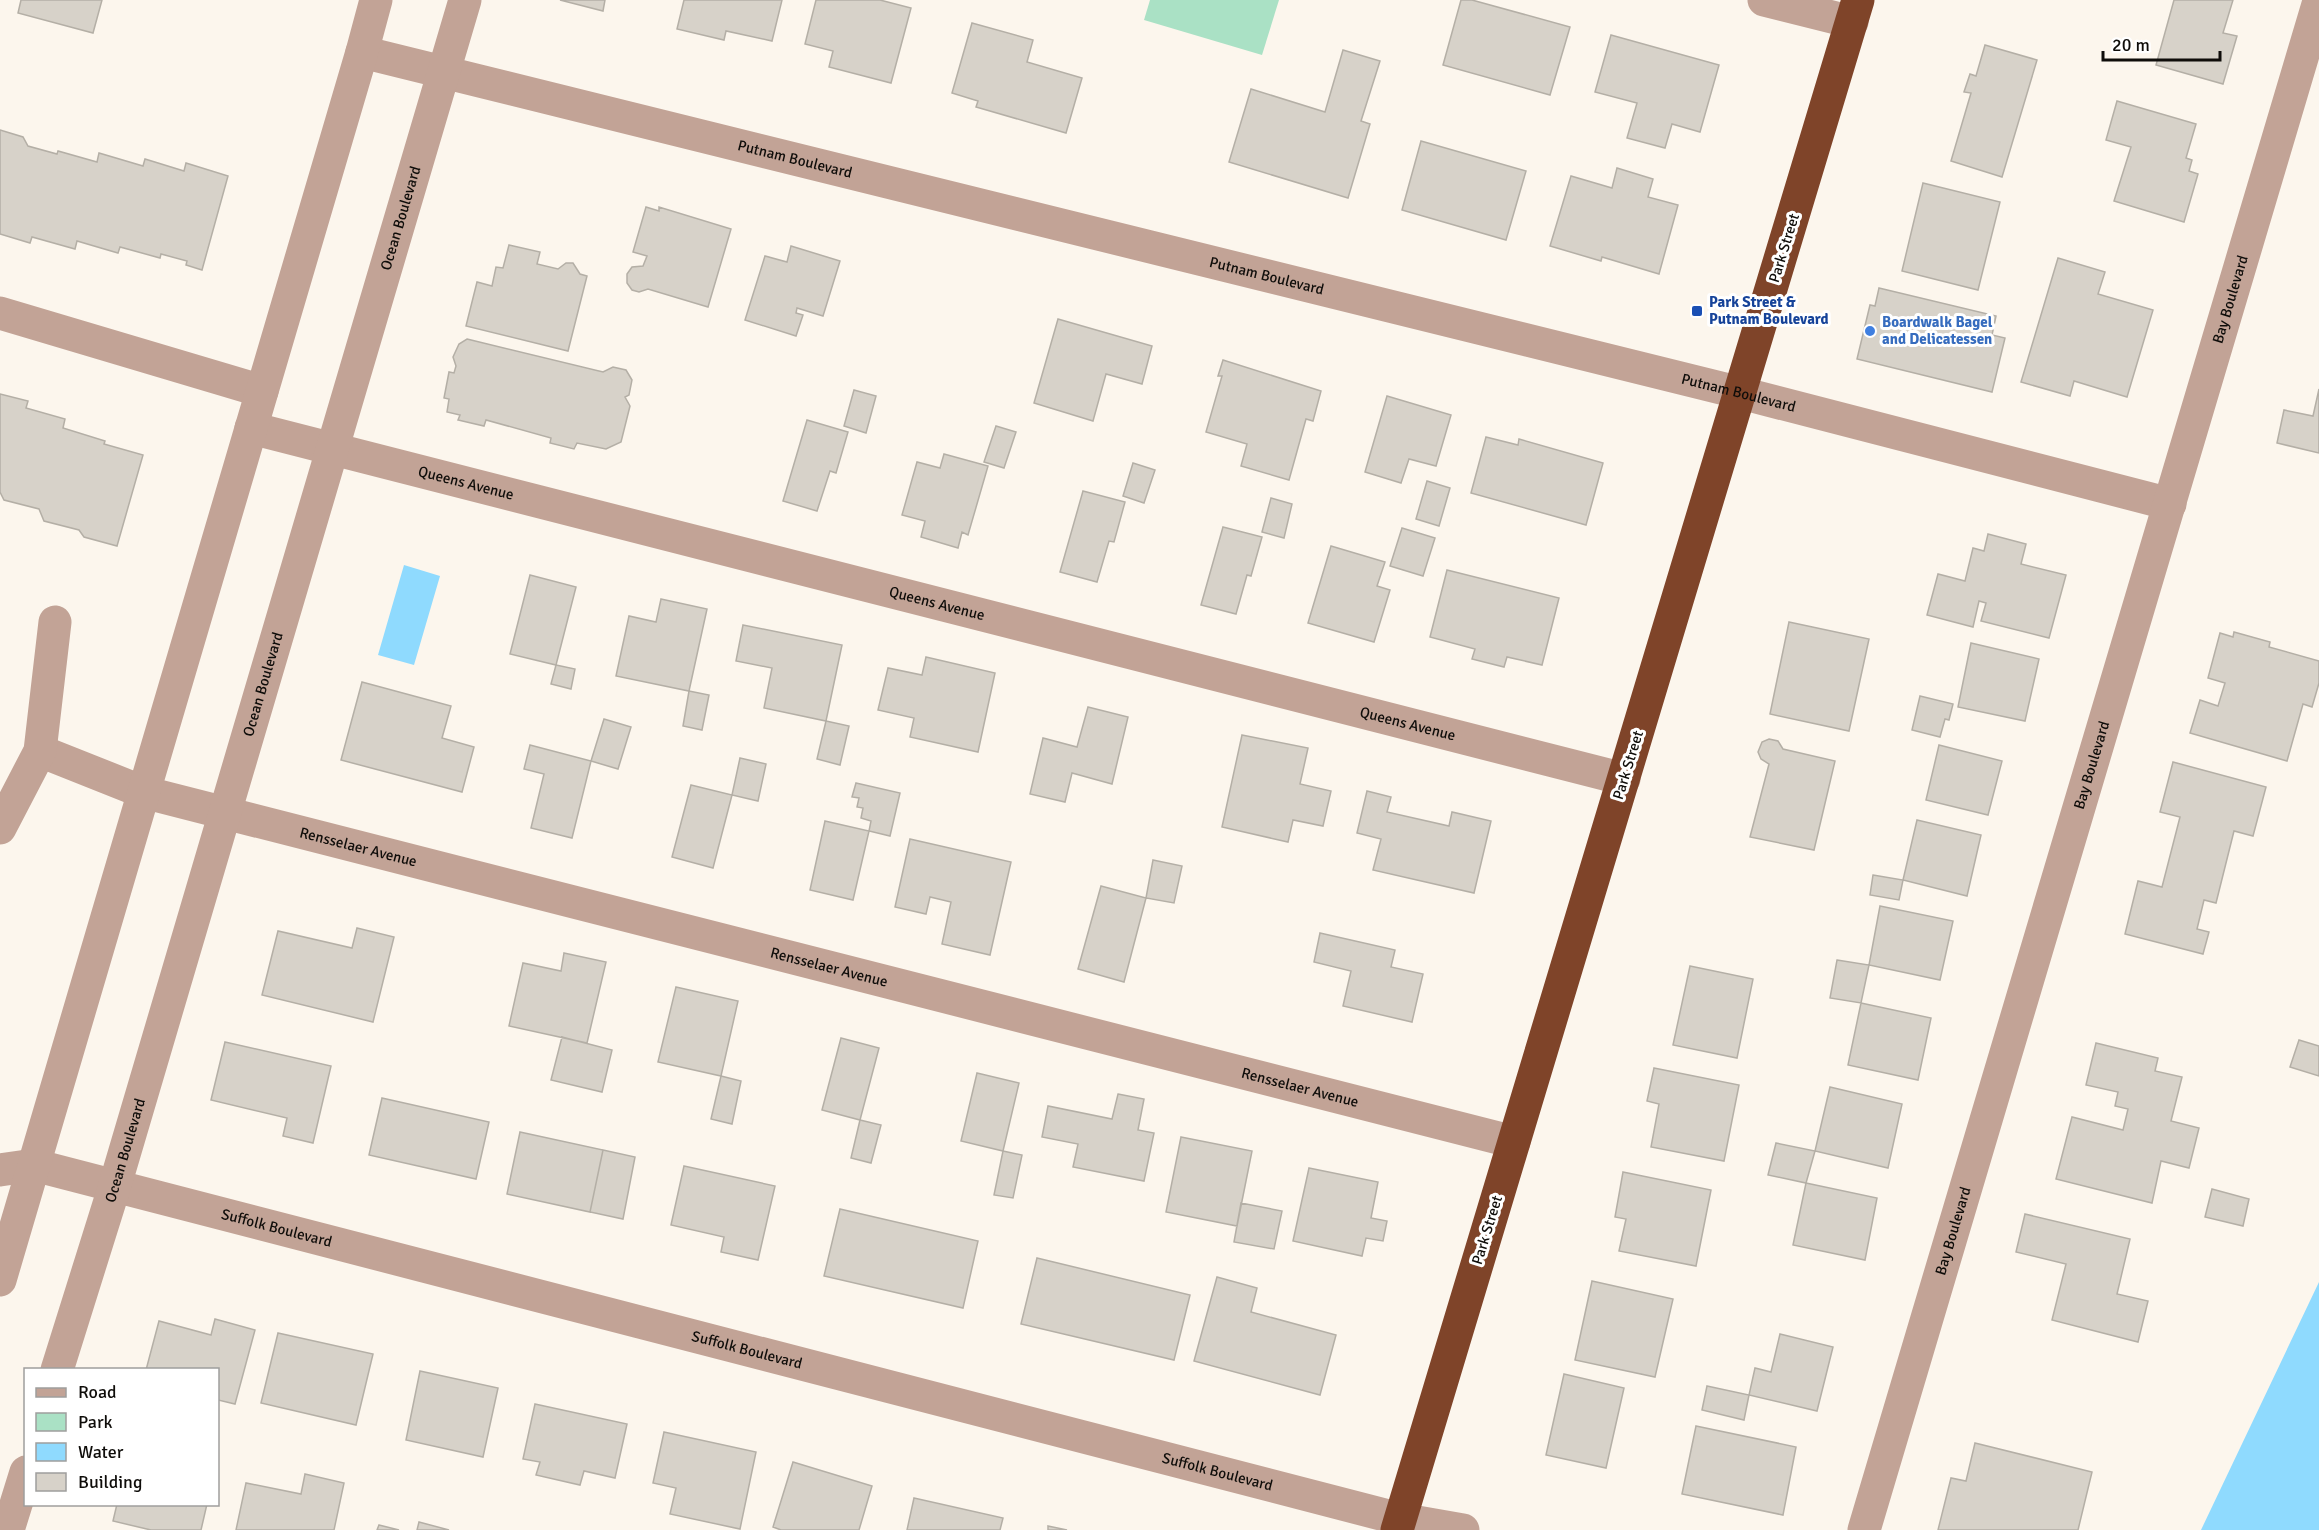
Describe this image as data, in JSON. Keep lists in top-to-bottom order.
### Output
{
  "streets": {
    "highway": ["Park Street"],
    "street": [
      "Putnam Boulevard",
      "Ocean Boulevard",
      "Bay Boulevard",
      "Queens Avenue",
      "Rensselaer Avenue",
      "Suffolk Boulevard"
    ]
  },
  "crossings": [
    ["Putnam Boulevard", "Ocean Boulevard"],
    ["Putnam Boulevard", "Park Street"],
    ["Putnam Boulevard", "Bay Boulevard"],
    ["Ocean Boulevard", "Queens Avenue"],
    ["Ocean Boulevard", "Rensselaer Avenue"],
    ["Ocean Boulevard", "Suffolk Boulevard"],
    ["Park Street", "Queens Avenue"],
    ["Park Street", "Rensselaer Avenue"],
    ["Park Street", "Suffolk Boulevard"]
  ],
  "places": {
    "transit": ["Park Street & Putnam Boulevard"],
    "other": ["Boardwalk Bagel and Delicatessen"]
  },
  "legend": [
    "Road",
    "Park",
    "Water",
    "Building"
  ],
  "scale_bar": "20 m"
}
